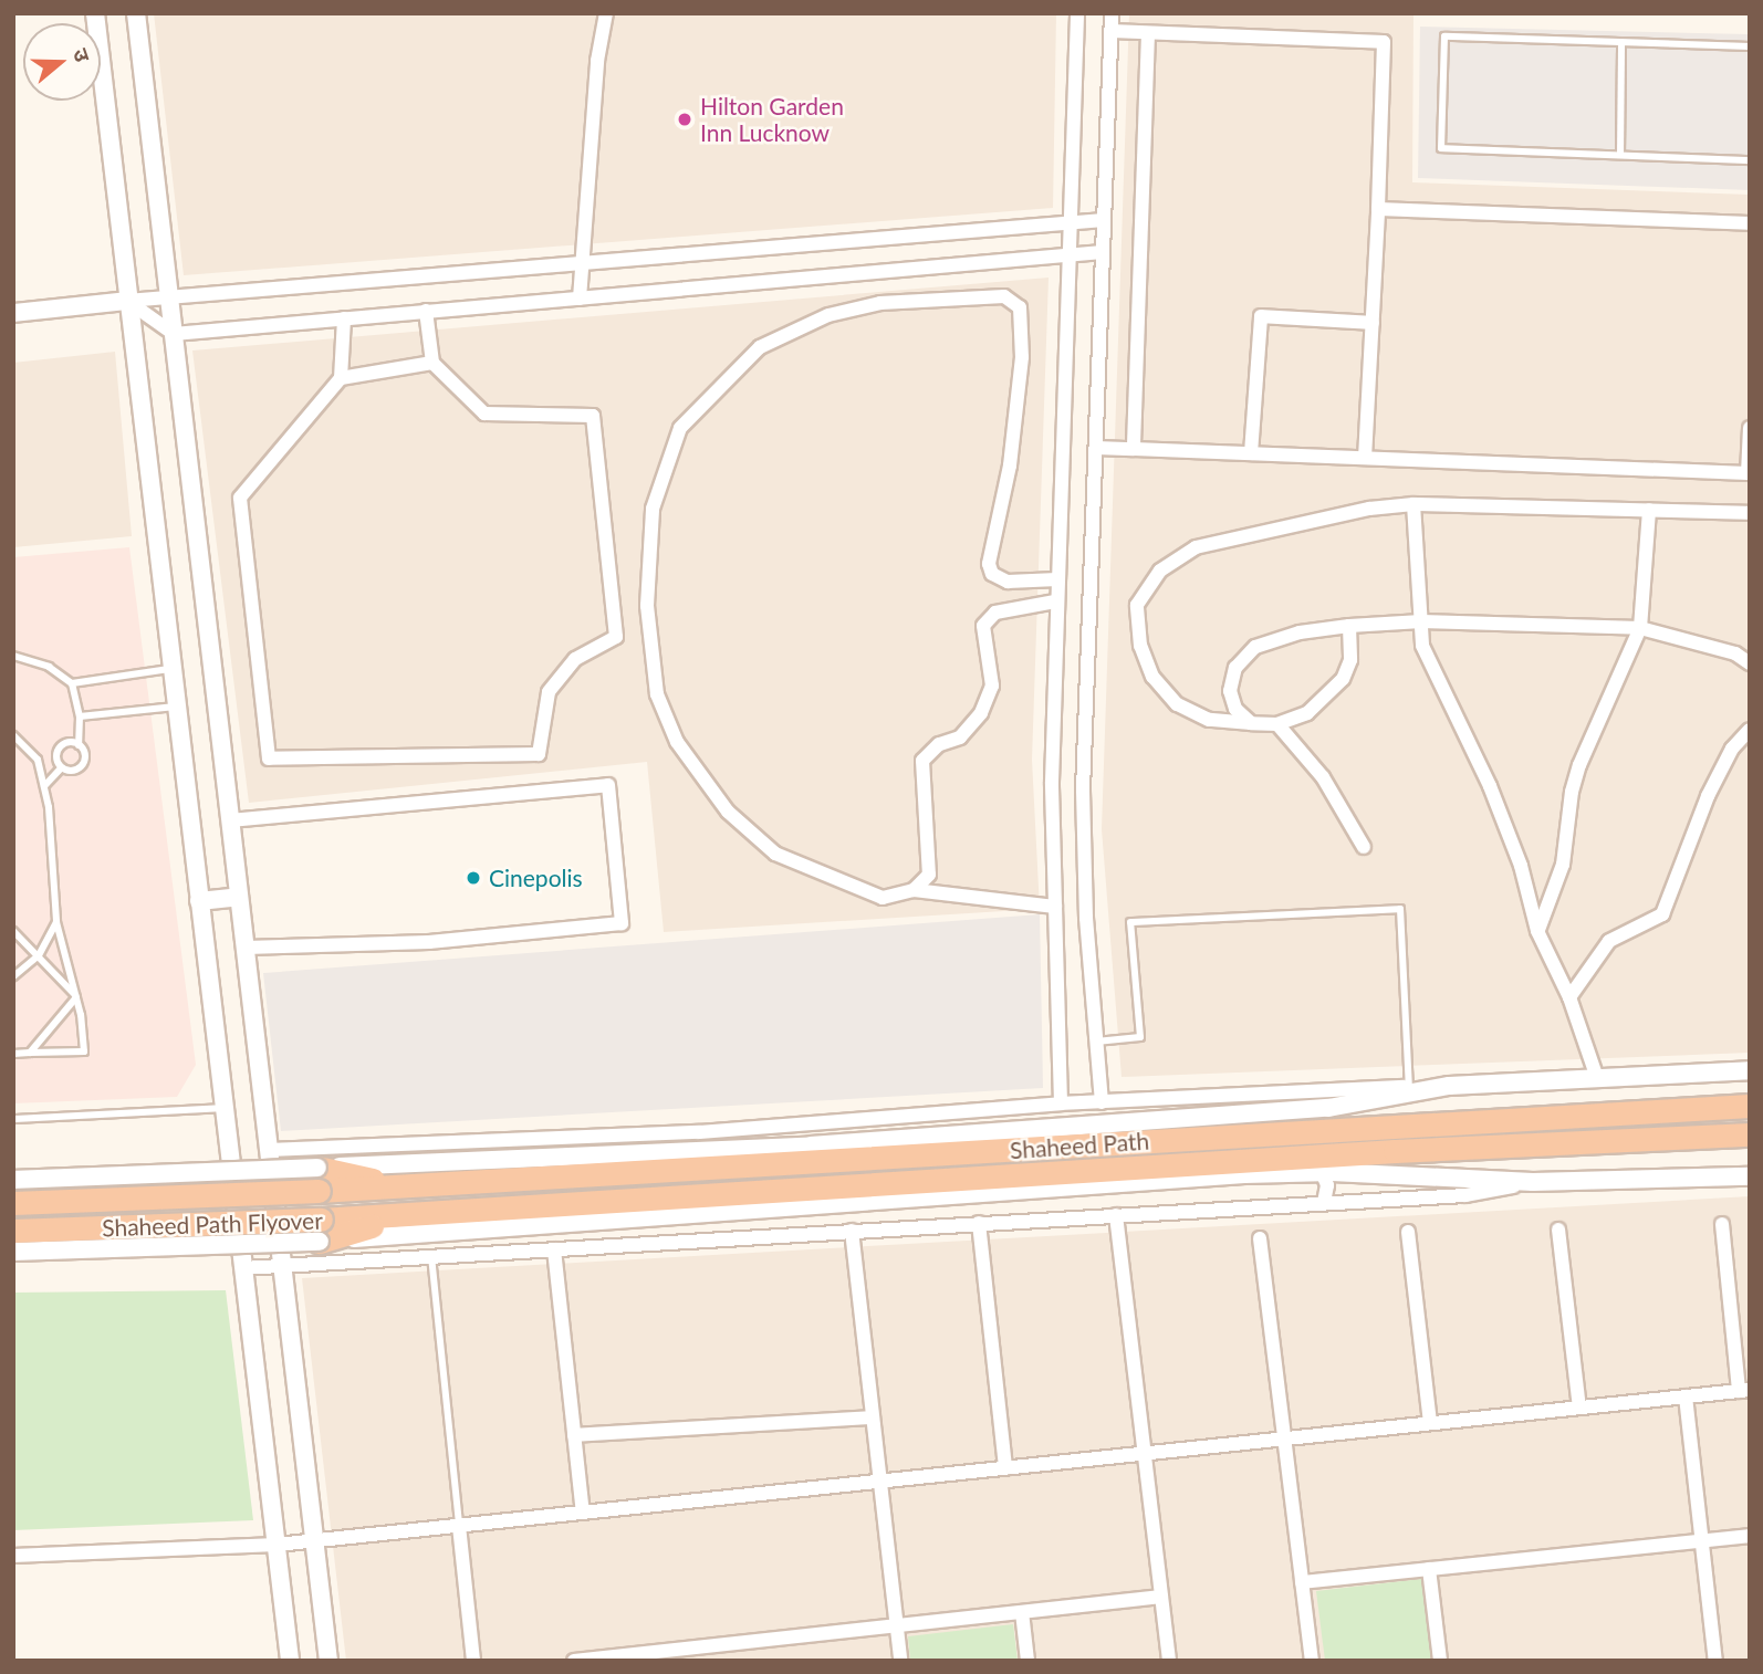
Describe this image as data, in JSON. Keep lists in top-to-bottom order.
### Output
{
  "streets": {
    "highway": ["Shaheed Path", "Shaheed Path Flyover"]
  },
  "crossings": [
    ["Shaheed Path", "Shaheed Path Flyover"]
  ],
  "places": ["Hilton Garden Inn Lucknow", "Cinepolis"],
  "north": "right"
}
